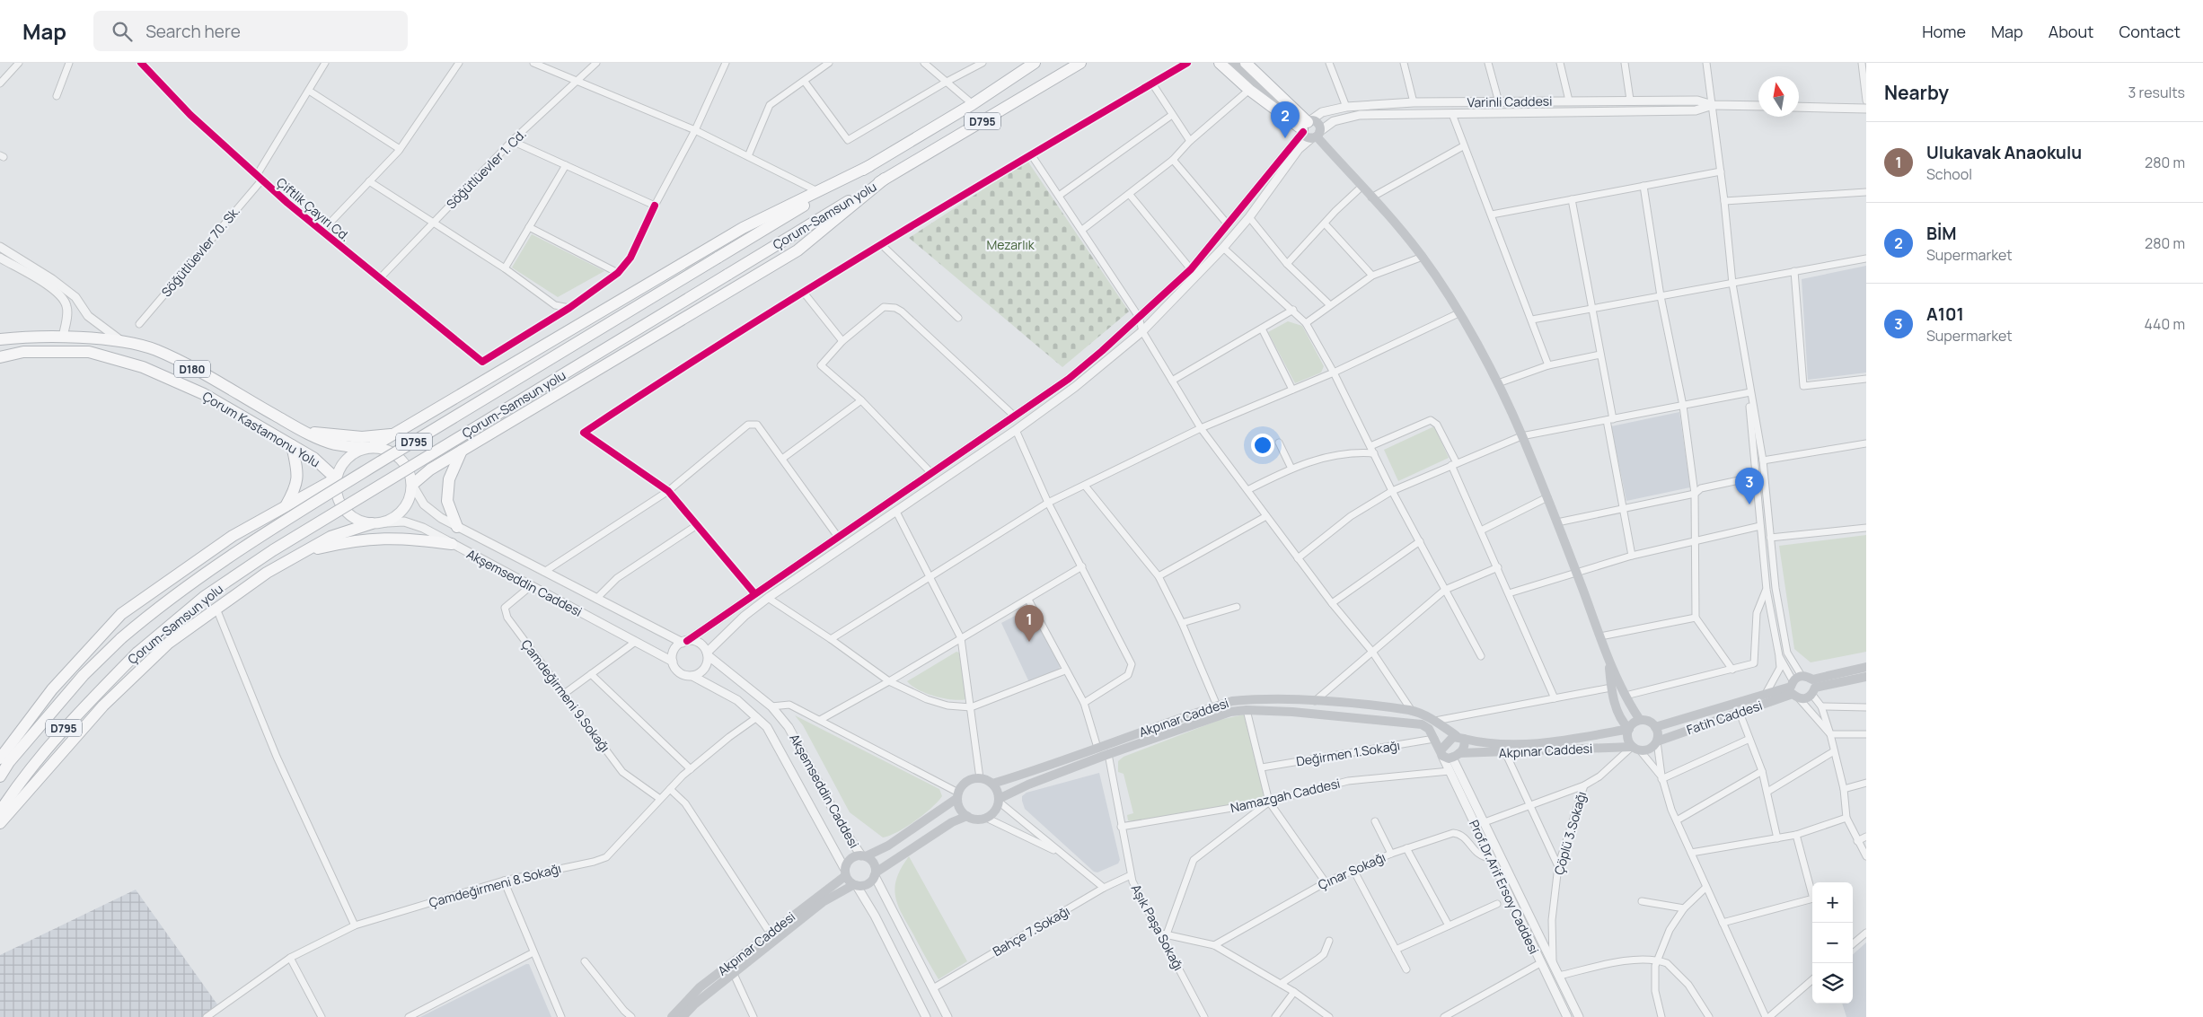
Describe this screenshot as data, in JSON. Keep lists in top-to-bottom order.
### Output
{
  "streets": {
    "highway": [
      "D795",
      "Çorum-Samsun yolu",
      "D180",
      "Çorum Kastamonu Yolu"
    ],
    "main road": ["Akpınar Caddesi", "Fatih Caddesi"],
    "street": [
      "Varinli Caddesi",
      "Söğütlüevler 1. Cd.",
      "Çiftlik Çayırı Cd.",
      "Söğütlüevler 70. Sk.",
      "Akşemseddin Caddesi",
      "Çamdeğirmeni 9.Sokağı",
      "Değirmen 1.Sokağı",
      "Namazgah Caddesi",
      "Çöplü 3.Sokağı",
      "Çınar Sokağı",
      "Çamdeğirmeni 8.Sokağı",
      "Prof.Dr.Arif Ersoy Caddesi",
      "Aşık Paşa Sokağı",
      "Bahçe 7.Sokağı"
    ]
  },
  "crossings": [
    ["Varinli Caddesi", "Akşemseddin Caddesi"],
    ["Söğütlüevler 1. Cd.", "Çiftlik Çayırı Cd."],
    ["Çiftlik Çayırı Cd.", "Söğütlüevler 70. Sk."],
    ["Çorum Kastamonu Yolu", "Akşemseddin Caddesi"],
    ["Akşemseddin Caddesi", "Çamdeğirmeni 9.Sokağı"],
    ["Akşemseddin Caddesi", "Akpınar Caddesi"],
    ["Akşemseddin Caddesi", "Çamdeğirmeni 8.Sokağı"],
    ["Çamdeğirmeni 9.Sokağı", "Çamdeğirmeni 8.Sokağı"],
    ["Akpınar Caddesi", "Fatih Caddesi"],
    ["Akpınar Caddesi", "Değirmen 1.Sokağı"],
    ["Akpınar Caddesi", "Prof.Dr.Arif Ersoy Caddesi"],
    ["Akpınar Caddesi", "Aşık Paşa Sokağı"],
    ["Namazgah Caddesi", "Prof.Dr.Arif Ersoy Caddesi"],
    ["Namazgah Caddesi", "Aşık Paşa Sokağı"],
    ["Çöplü 3.Sokağı", "Prof.Dr.Arif Ersoy Caddesi"],
    ["Çınar Sokağı", "Prof.Dr.Arif Ersoy Caddesi"],
    ["Aşık Paşa Sokağı", "Bahçe 7.Sokağı"]
  ],
  "parks": ["Mezarlık"],
  "north": "top",
  "page": {
    "header": "Map",
    "search": "Search here",
    "nav": [
      "Home",
      "Map",
      "About",
      "Contact"
    ],
    "heading": ["Nearby", "3 results"],
    "pins": ["2", "3", "1"],
    "list": [
      {
        "mark": "1",
        "name": "Ulukavak Anaokulu",
        "note": "School",
        "value": "280 m"
      },
      {
        "mark": "2",
        "name": "BİM",
        "note": "Supermarket",
        "value": "280 m"
      },
      {
        "mark": "3",
        "name": "A101",
        "note": "Supermarket",
        "value": "440 m"
      }
    ],
    "map_buttons": ["+", "−"]
  }
}
